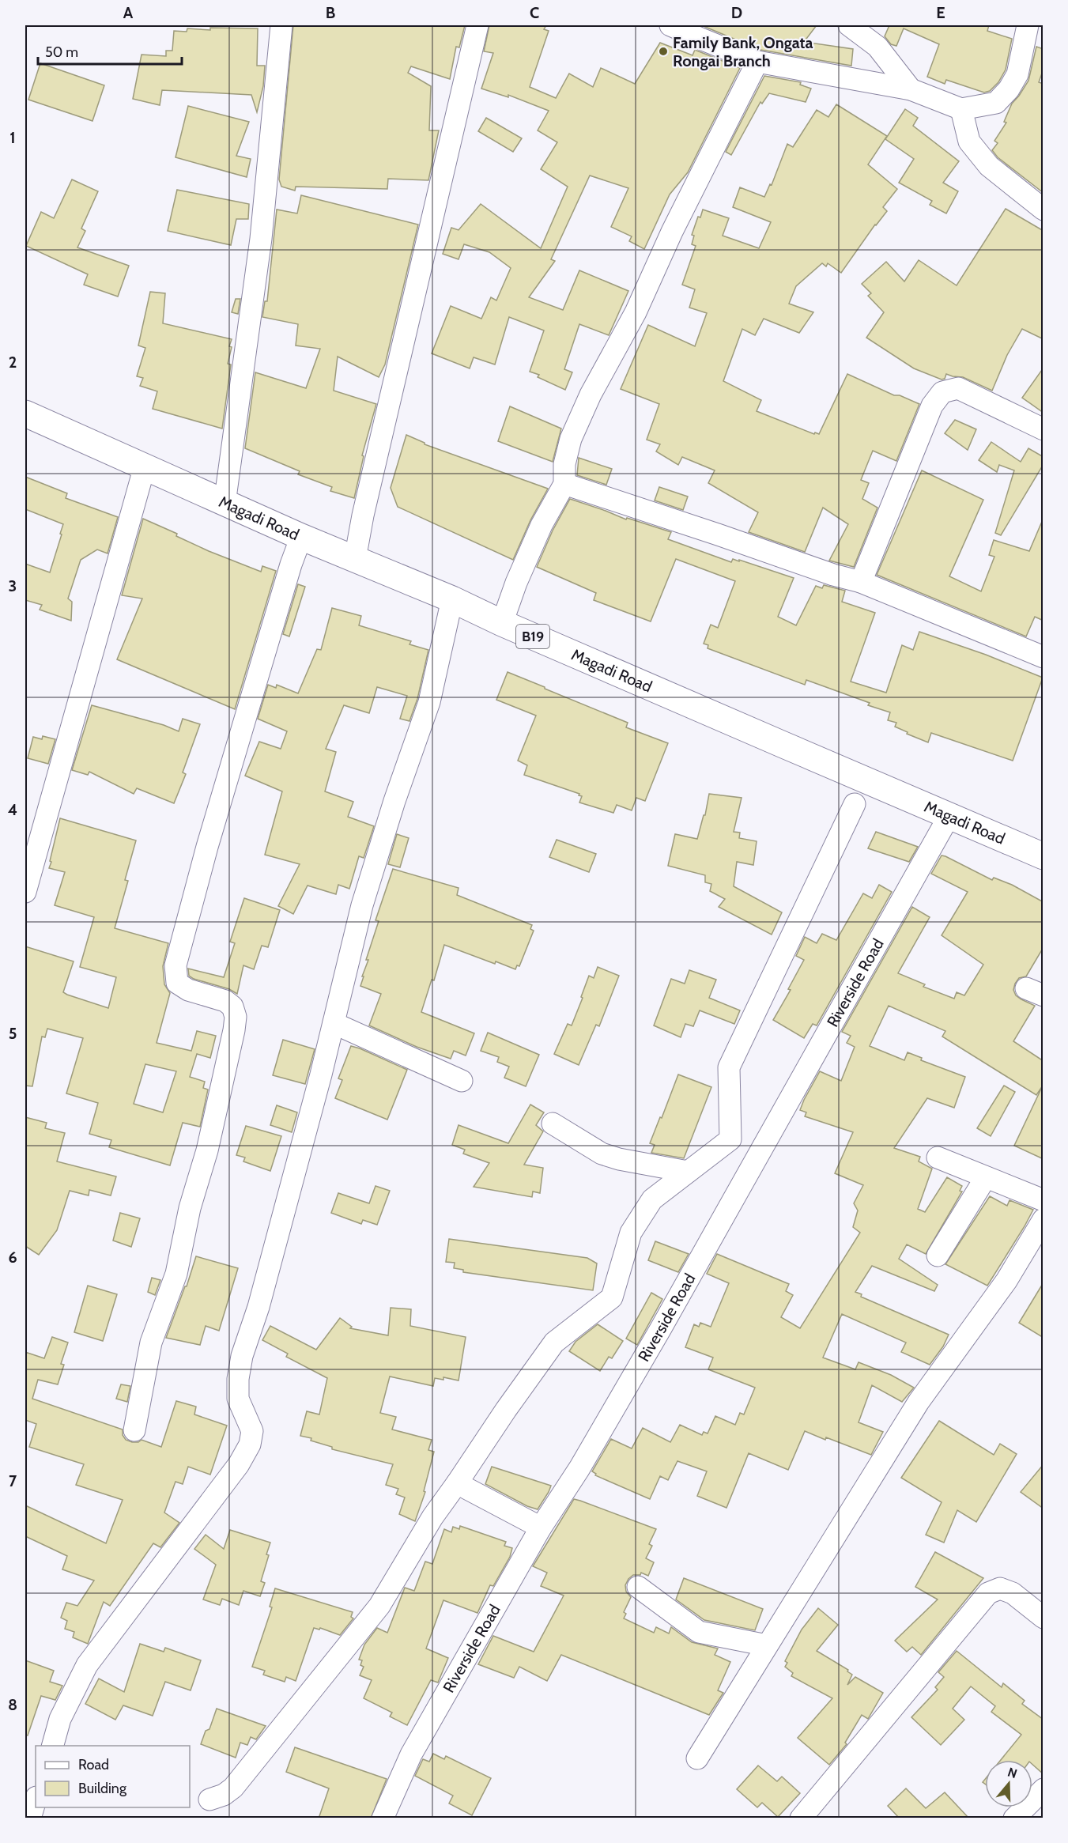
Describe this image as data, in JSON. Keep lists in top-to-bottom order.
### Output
{
  "streets": {
    "highway": ["Magadi Road", "B19"],
    "street": ["Riverside Road"]
  },
  "crossings": [
    ["Magadi Road", "Riverside Road"]
  ],
  "places": ["Family Bank, Ongata Rongai Branch"],
  "legend": ["Road", "Building"],
  "scale_bar": "50 m",
  "north": "top",
  "grid": {
    "columns": [
      "A",
      "B",
      "C",
      "D",
      "E"
    ],
    "rows": [
      "1",
      "2",
      "3",
      "4",
      "5",
      "6",
      "7",
      "8"
    ]
  }
}
